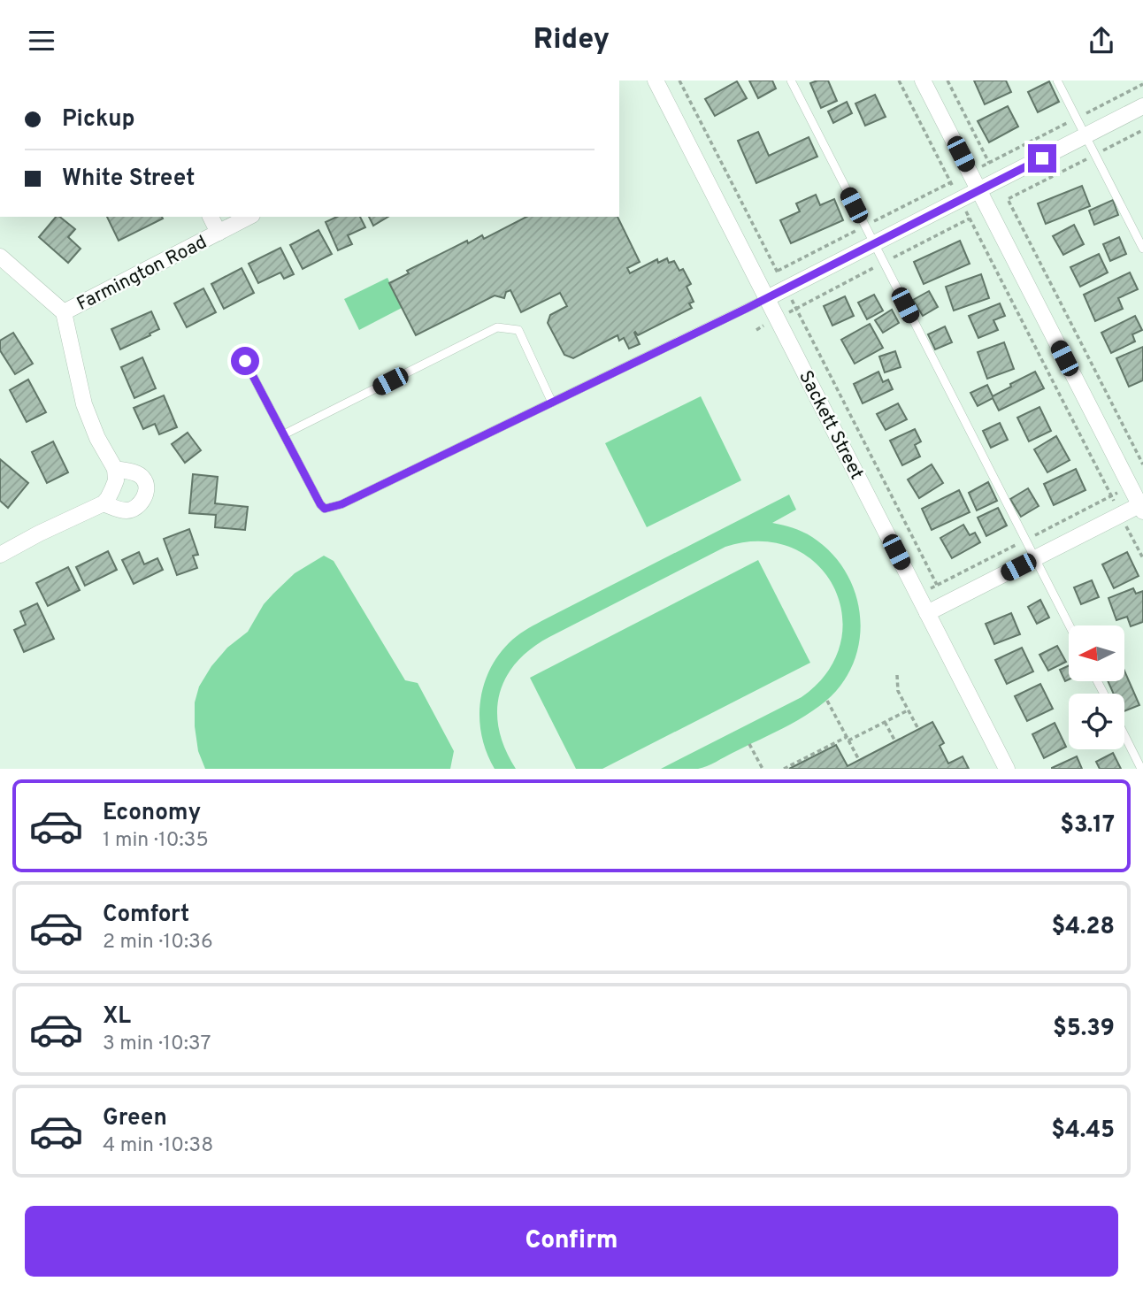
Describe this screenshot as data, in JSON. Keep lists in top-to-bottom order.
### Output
{
  "streets": {
    "street": ["Farmington Road", "Sackett Street"]
  },
  "north": "left",
  "page": {
    "header": "Ridey",
    "banner": ["Pickup", "White Street"],
    "list": [
      {
        "name": "Economy",
        "note": "1 min · 10:35",
        "value": "$3.17"
      },
      {
        "name": "Comfort",
        "note": "2 min · 10:36",
        "value": "$4.28"
      },
      {
        "name": "XL",
        "note": "3 min · 10:37",
        "value": "$5.39"
      },
      {
        "name": "Green",
        "note": "4 min · 10:38",
        "value": "$4.45"
      }
    ],
    "buttons": "Confirm"
  }
}
